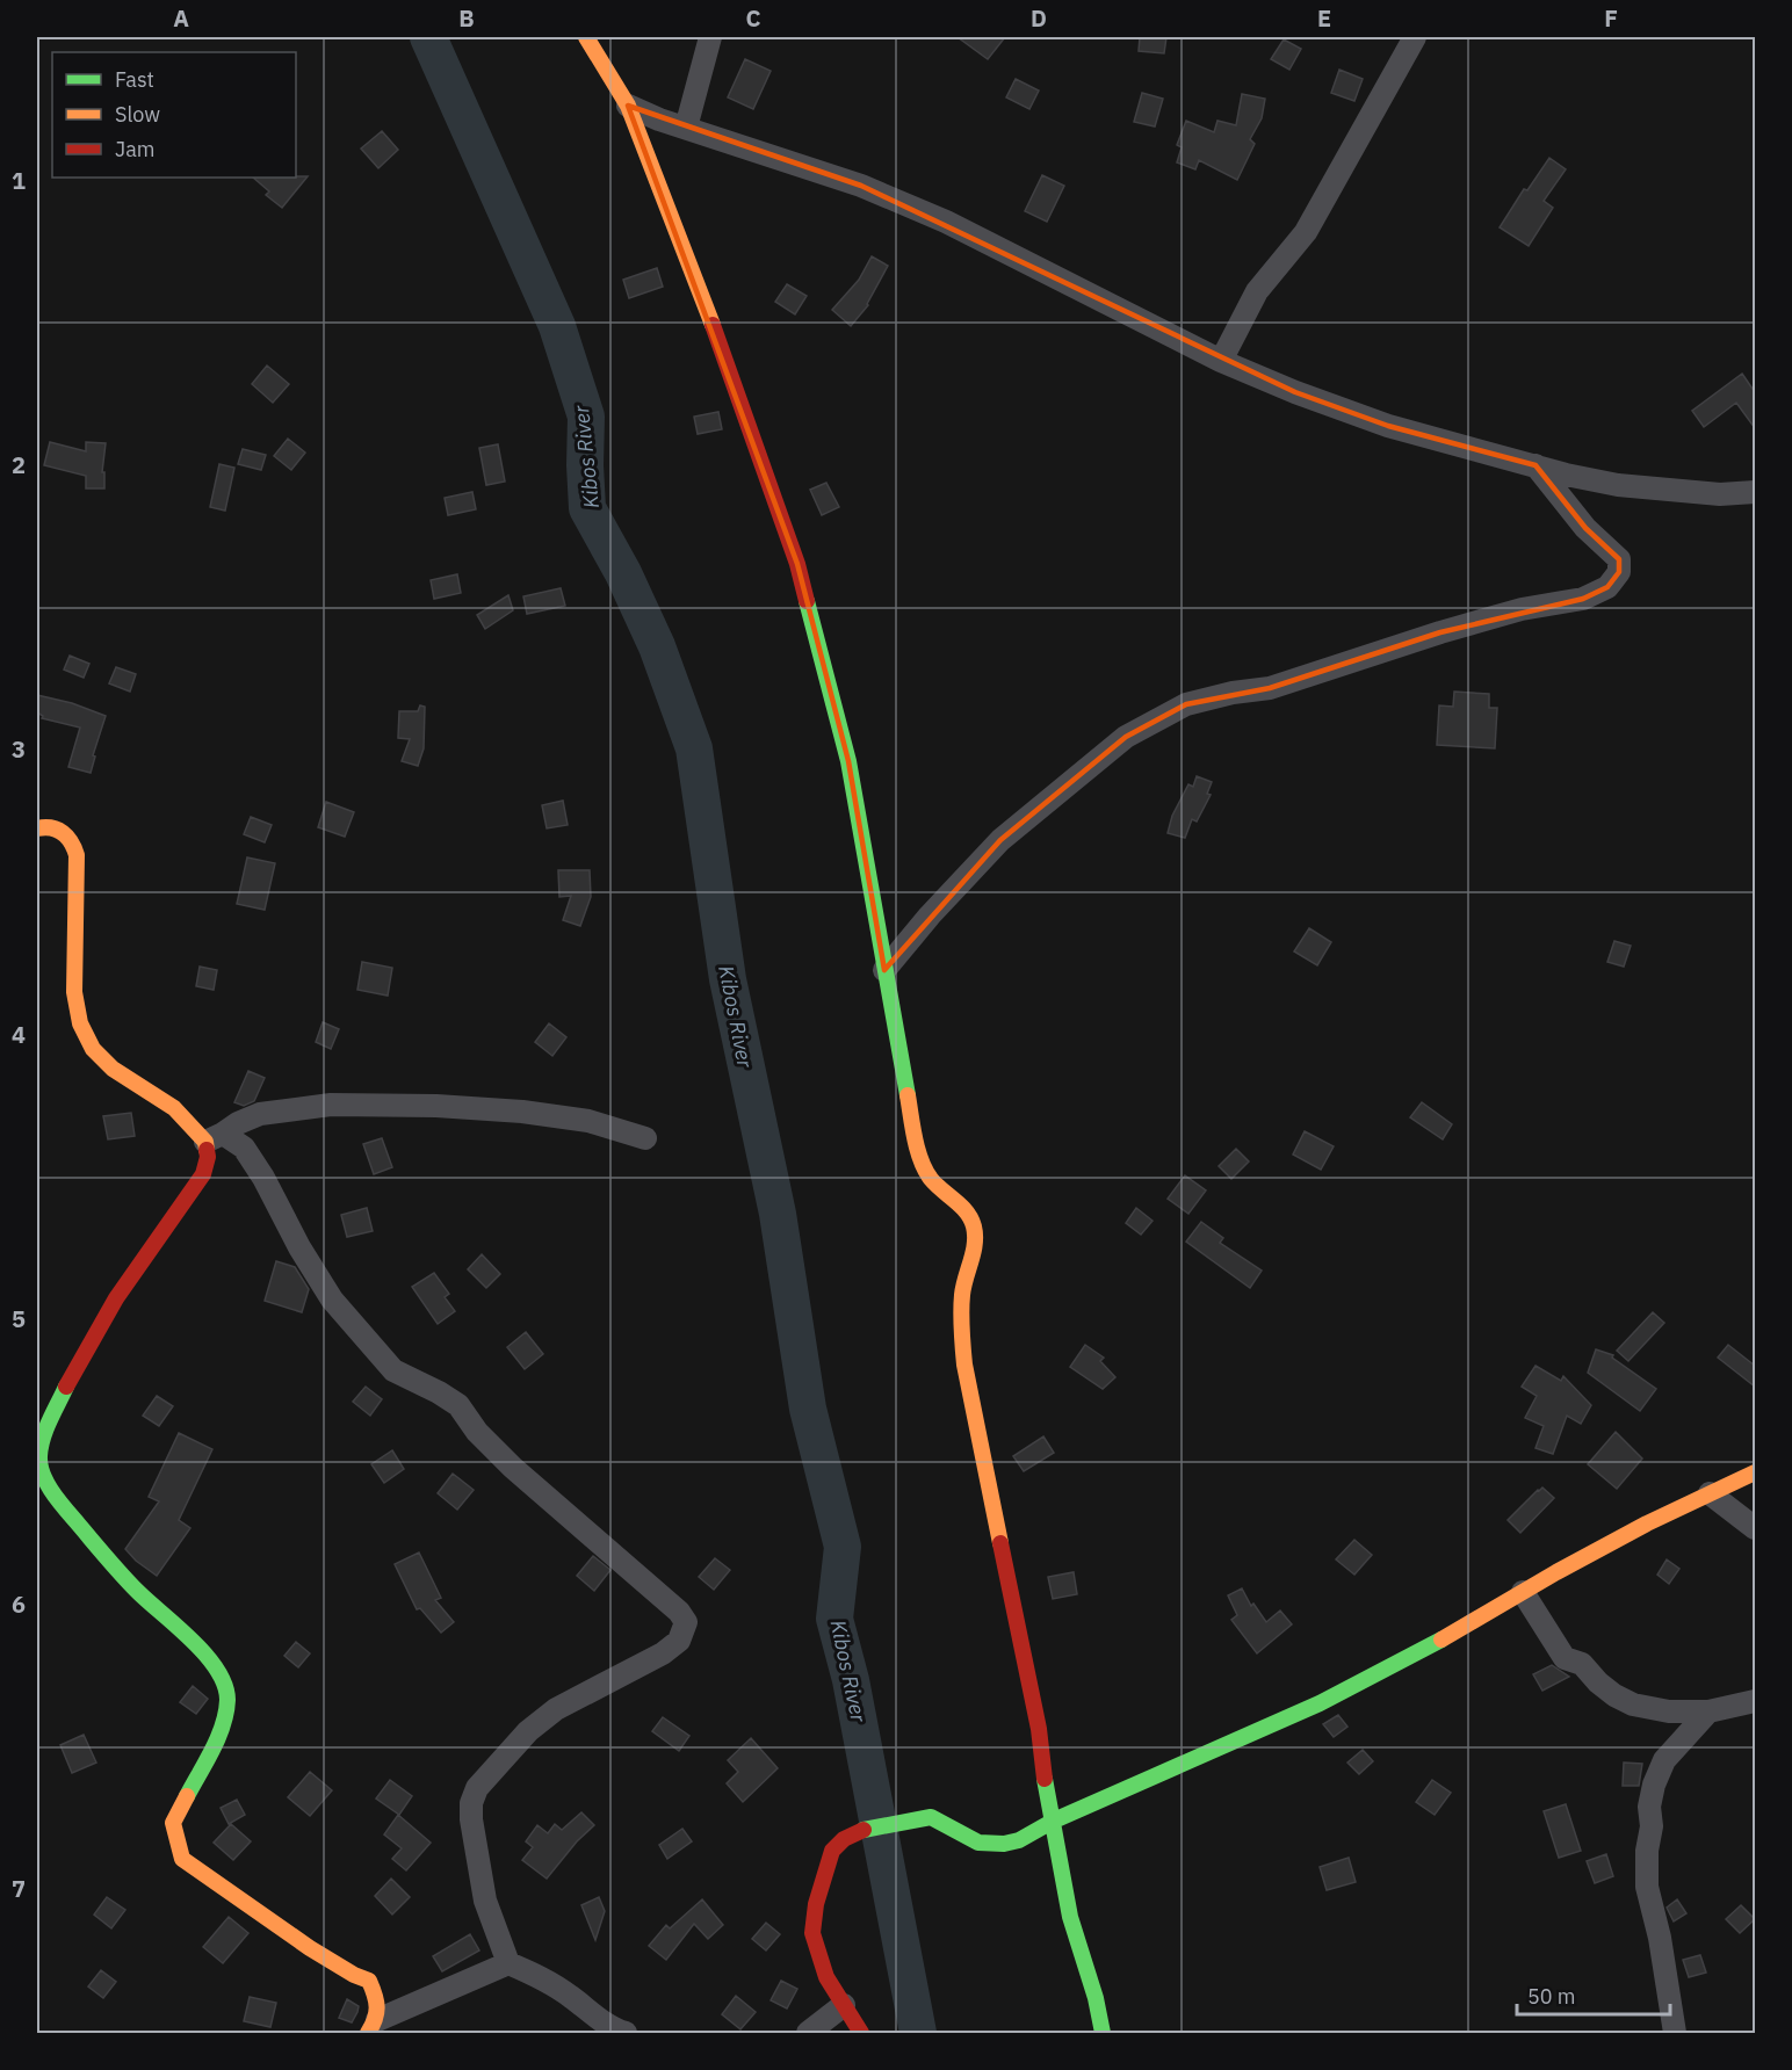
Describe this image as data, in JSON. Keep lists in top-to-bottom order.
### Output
{
  "water": ["Kibos River"],
  "legend": ["Fast", "Slow", "Jam"],
  "scale_bar": "50 m",
  "grid": {
    "columns": [
      "A",
      "B",
      "C",
      "D",
      "E",
      "F"
    ],
    "rows": [
      "1",
      "2",
      "3",
      "4",
      "5",
      "6",
      "7"
    ]
  }
}
